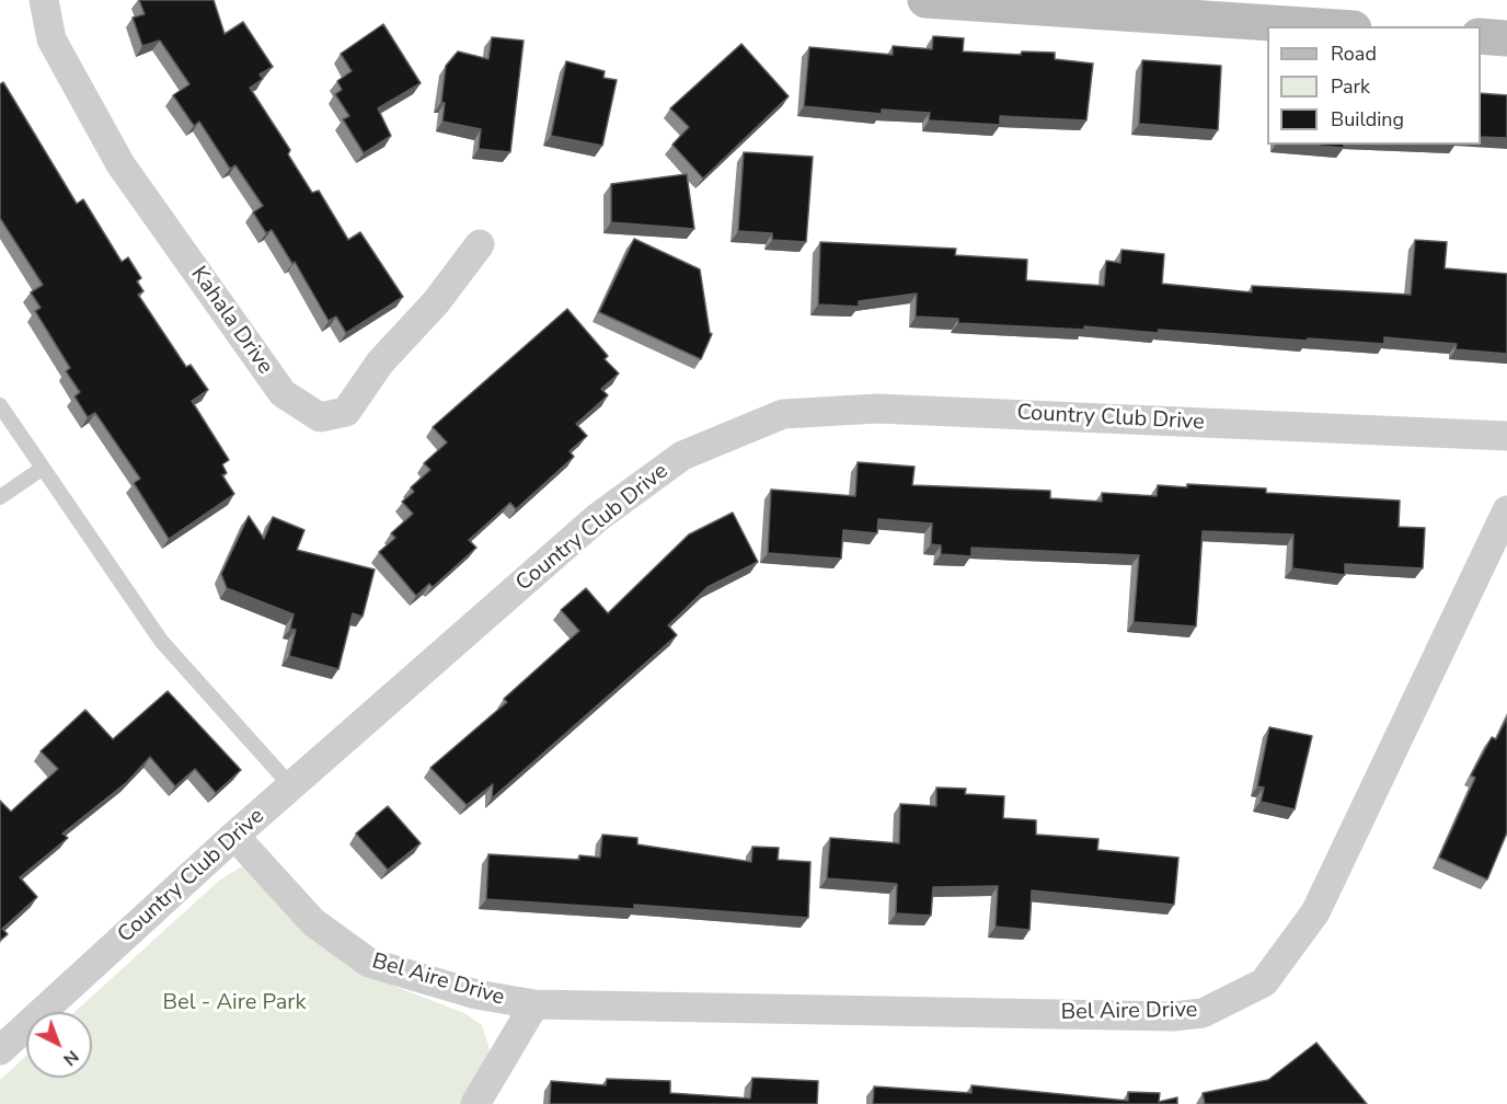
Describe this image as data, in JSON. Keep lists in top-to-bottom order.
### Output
{
  "streets": {
    "street": ["Kahala Drive", "Country Club Drive", "Bel Aire Drive"]
  },
  "crossings": [
    ["Country Club Drive", "Bel Aire Drive"]
  ],
  "parks": ["Bel - Aire Park"],
  "legend": ["Road", "Park", "Building"],
  "north": "bottom right"
}
